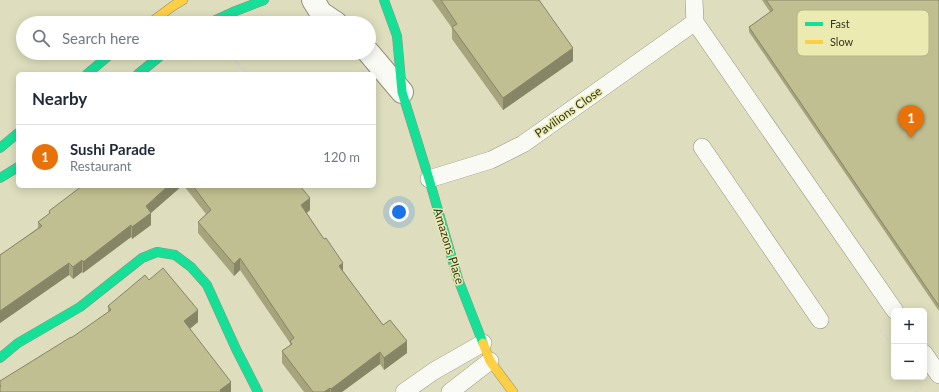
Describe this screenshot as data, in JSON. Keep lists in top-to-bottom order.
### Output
{
  "streets": {
    "street": ["Amazons Place"],
    "lane": ["Pavilions Close"]
  },
  "crossings": [
    ["Pavilions Close", "Amazons Place"]
  ],
  "legend": ["Fast", "Slow"],
  "page": {
    "search": "Search here",
    "heading": "Nearby",
    "pins": "1",
    "list": [
      {
        "mark": "1",
        "name": "Sushi Parade",
        "note": "Restaurant",
        "value": "120 m"
      }
    ],
    "map_buttons": ["+", "−"]
  }
}
